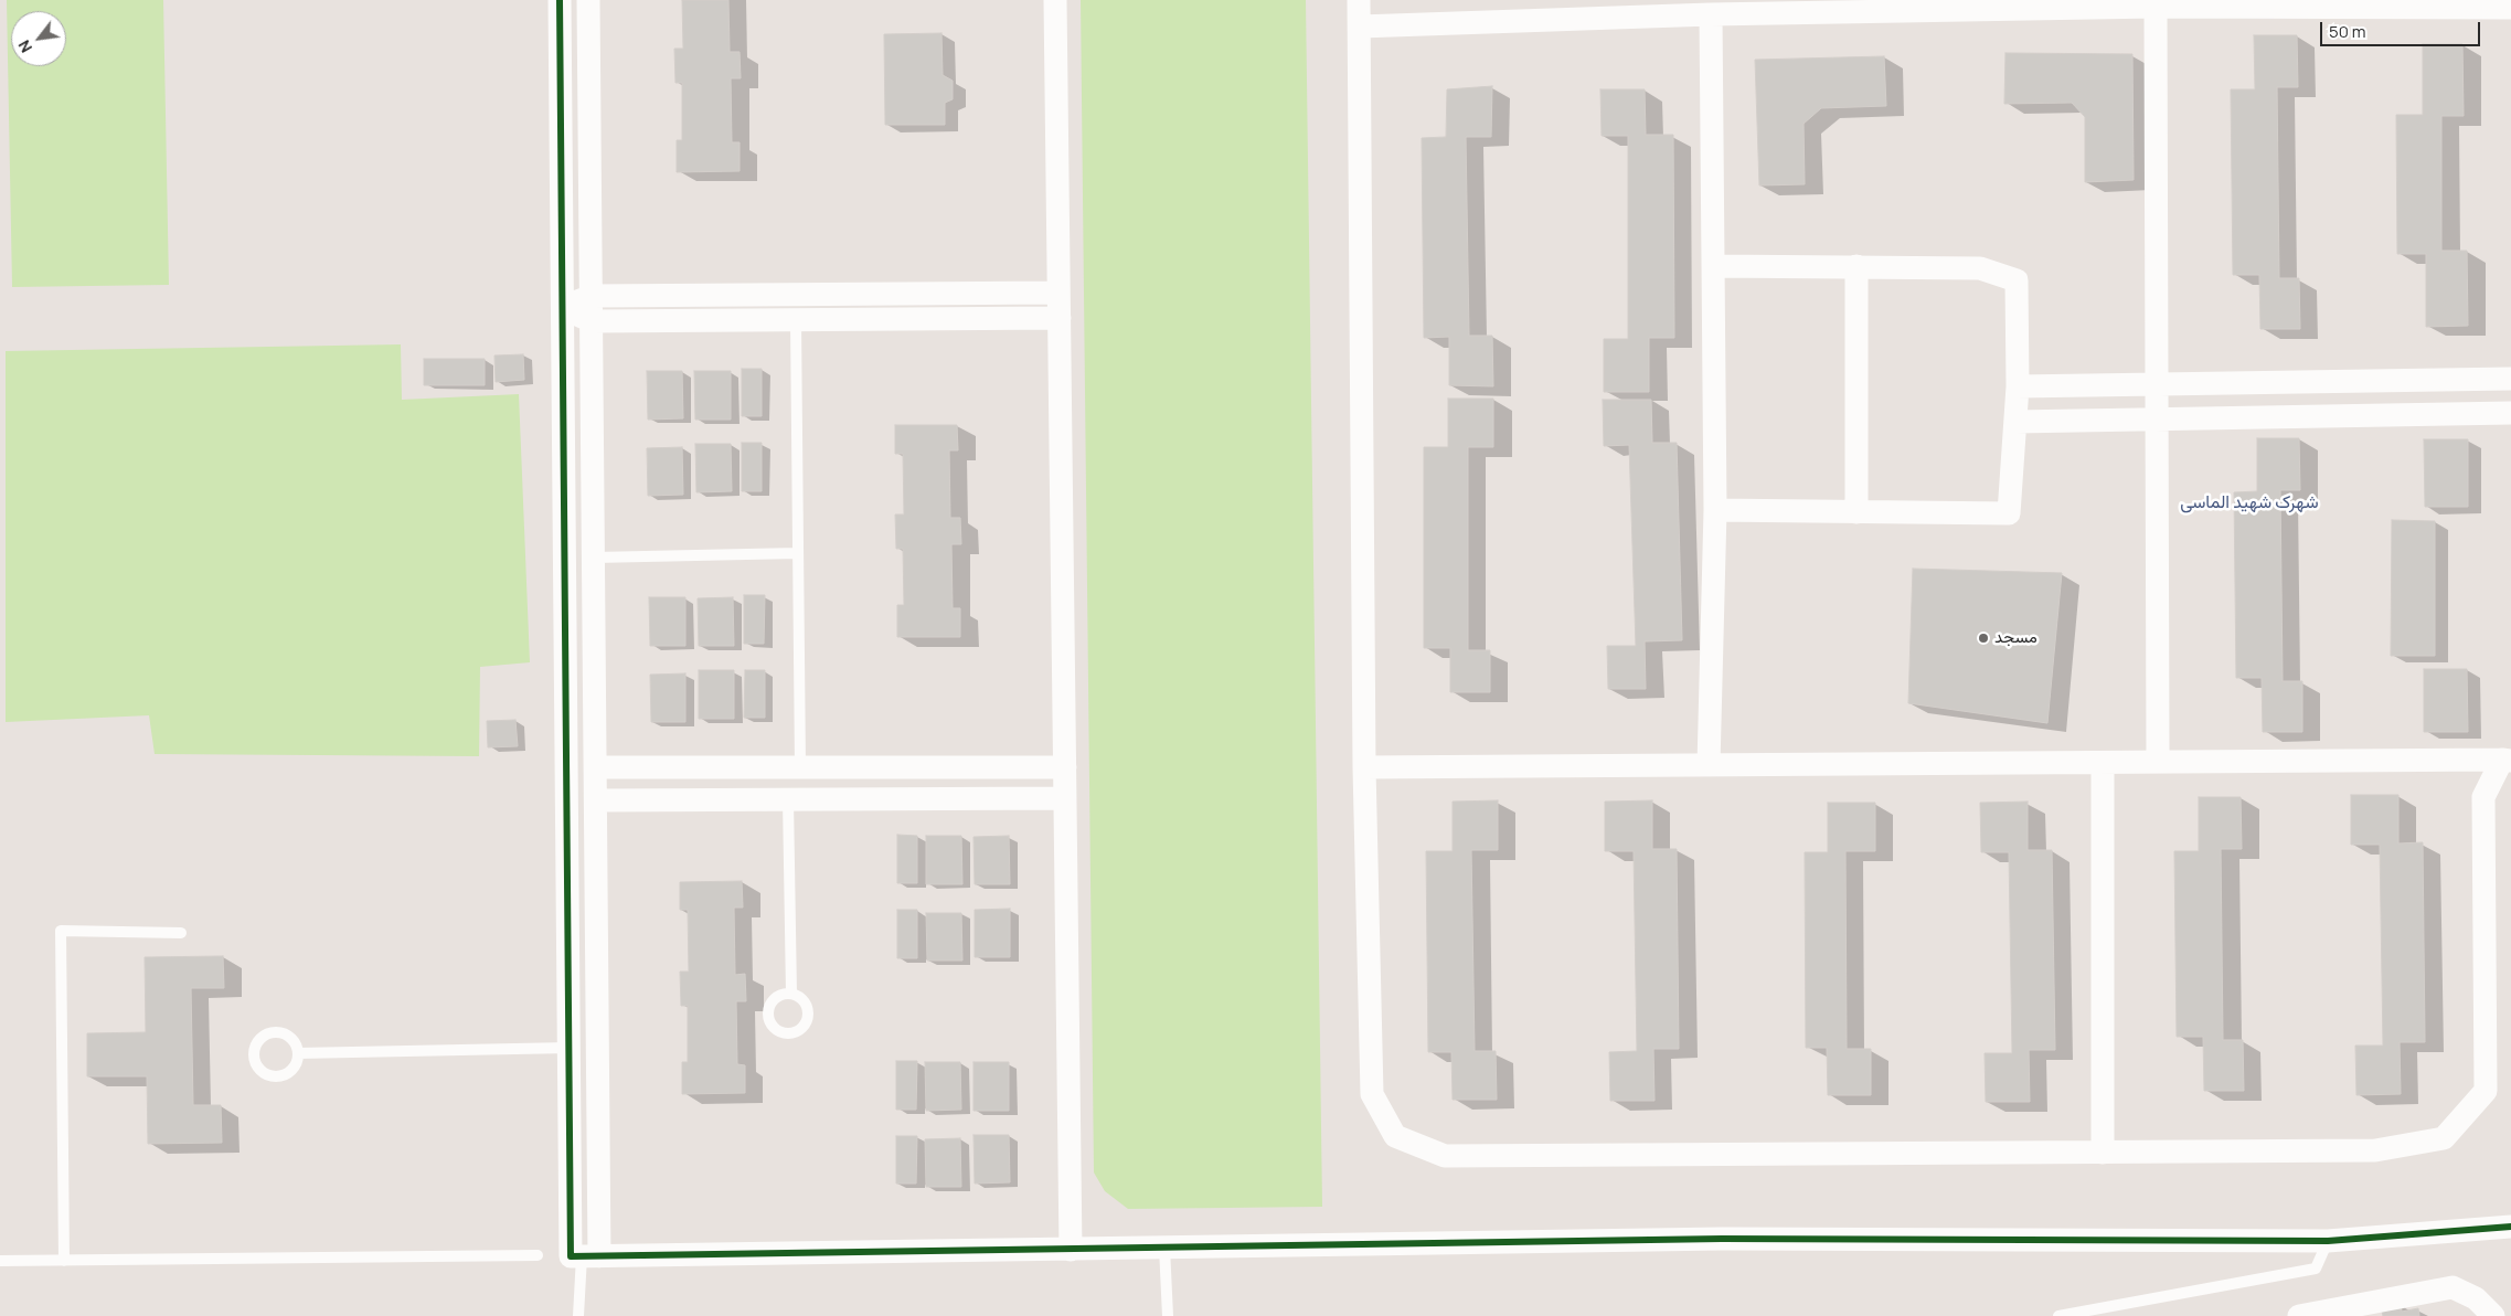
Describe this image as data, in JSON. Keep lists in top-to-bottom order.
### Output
{
  "districts": ["شهرک شهید الماسی"],
  "places": ["مسجد"],
  "scale_bar": "50 m",
  "north": "bottom left"
}
